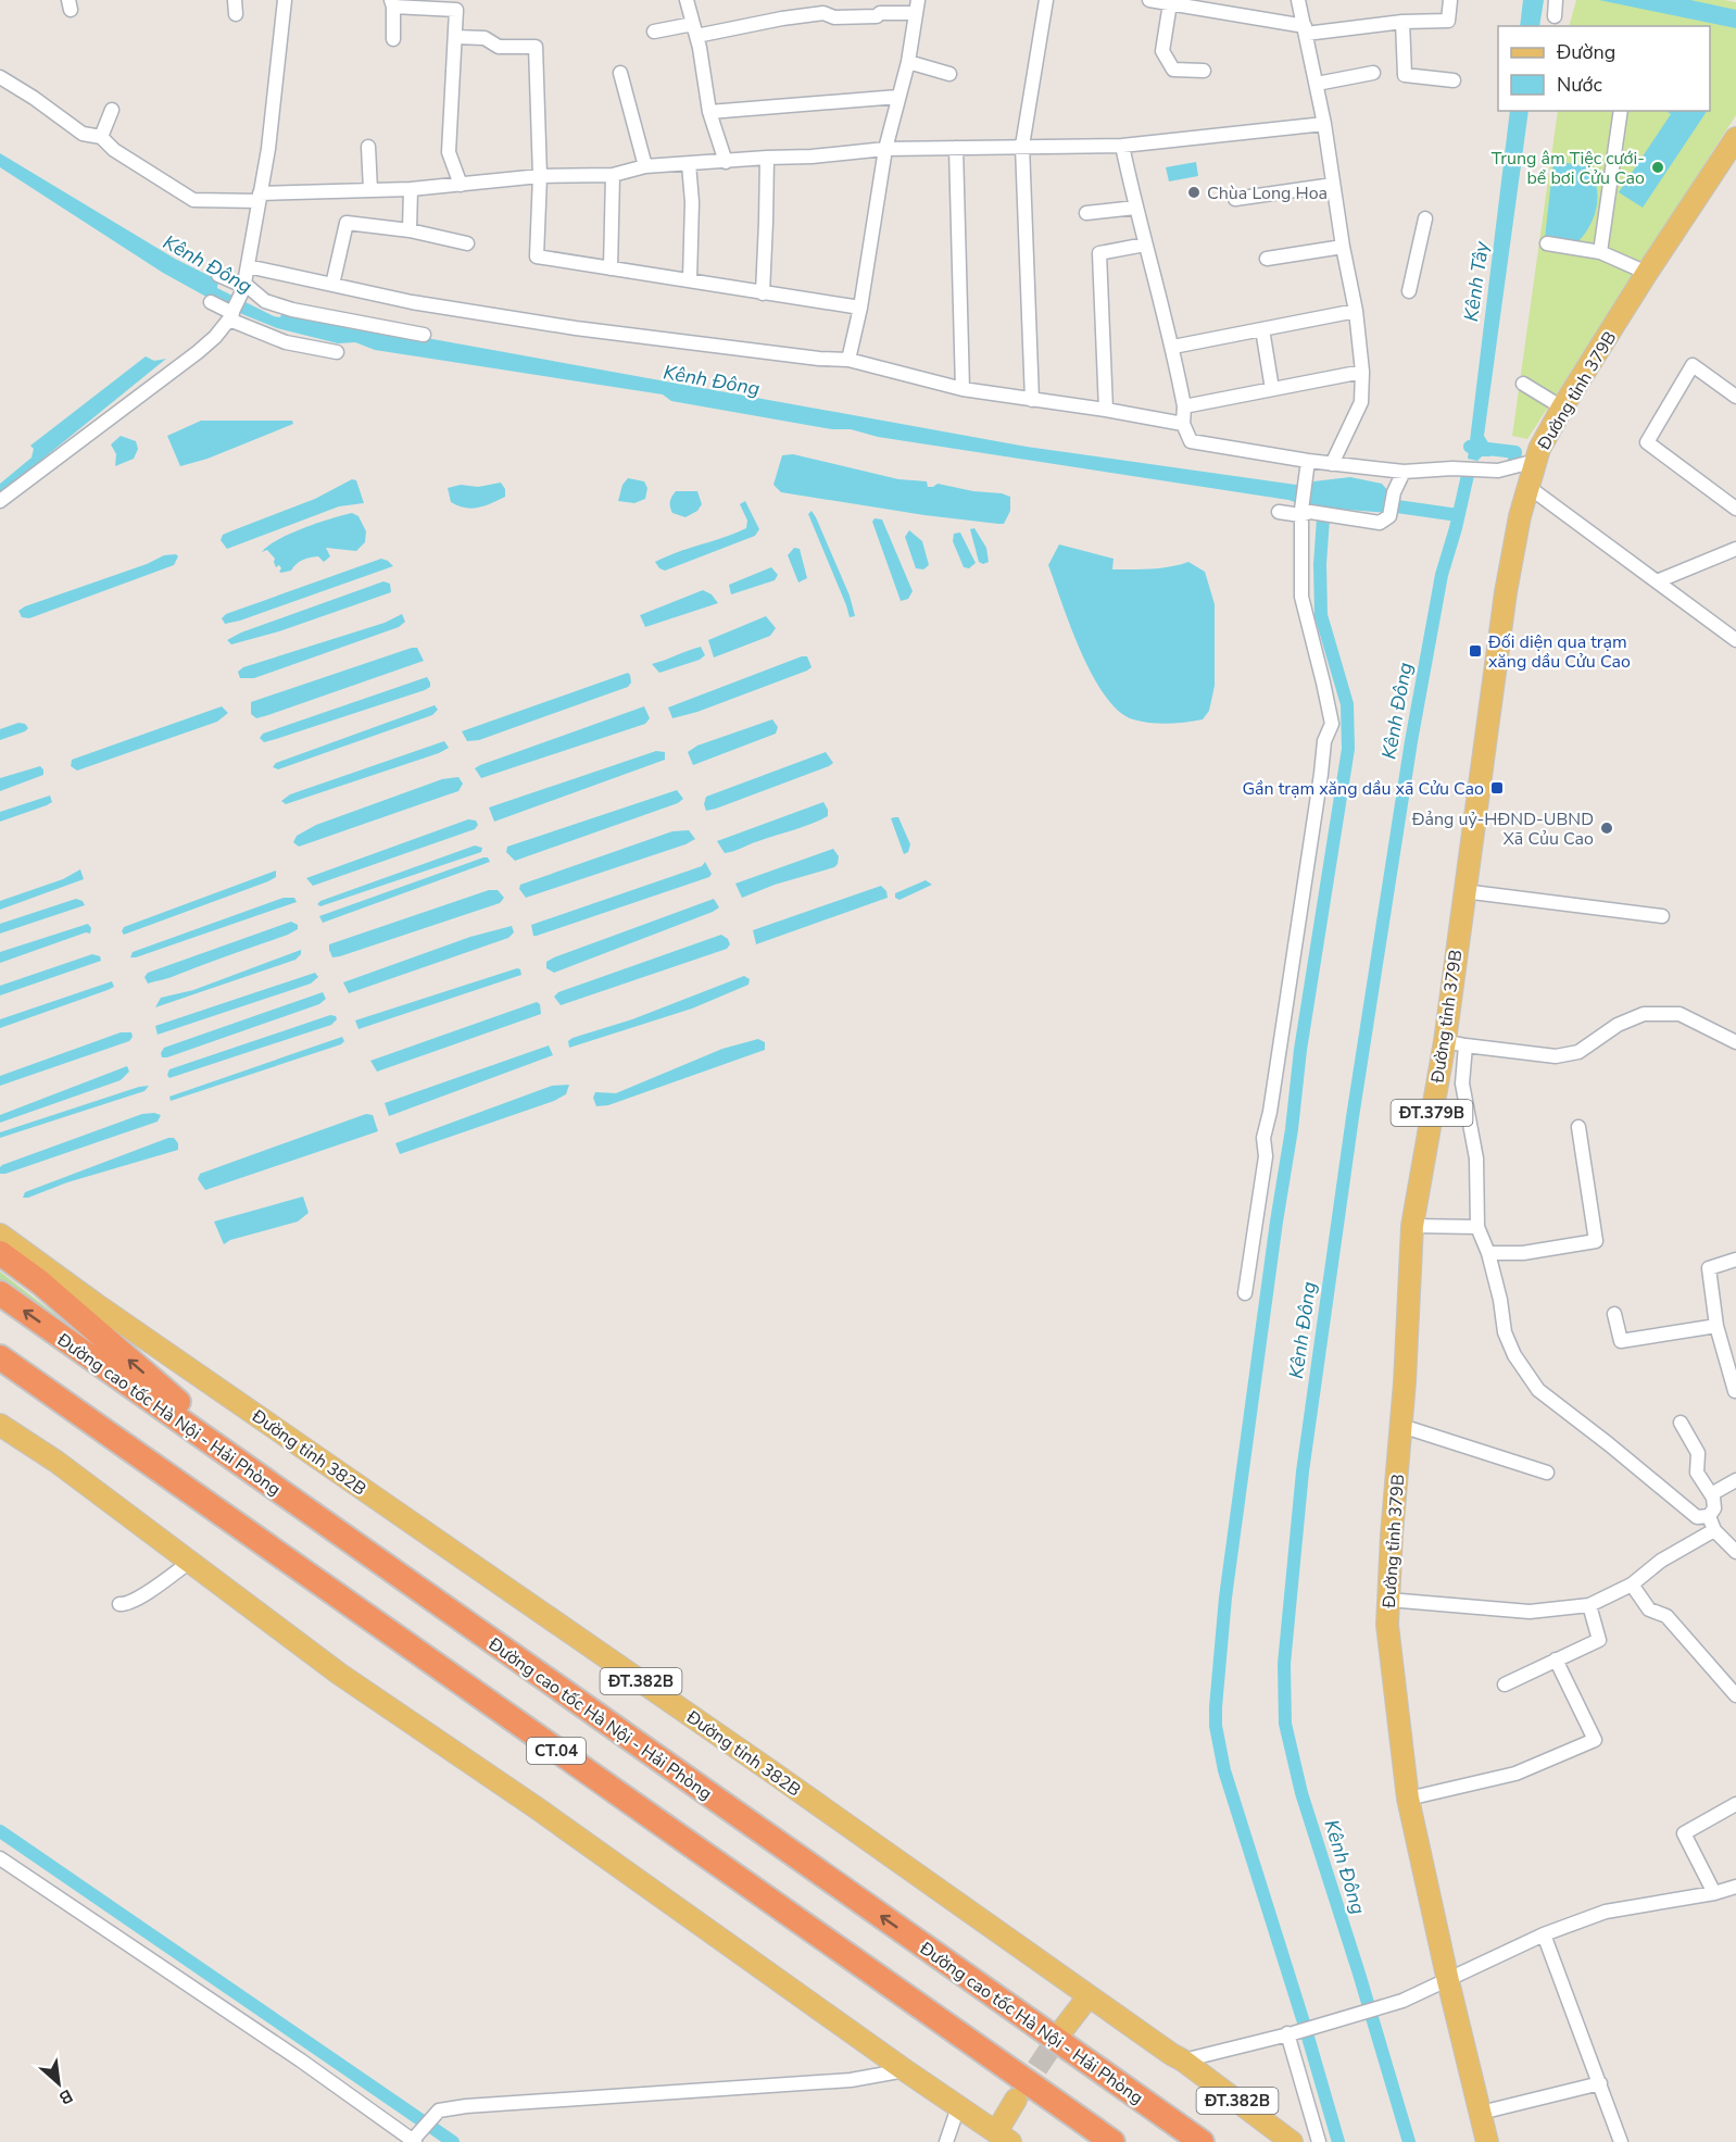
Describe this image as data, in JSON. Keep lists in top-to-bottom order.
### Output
{
  "streets": {
    "highway": ["Đường cao tốc Hà Nội - Hải Phòng", "CT.04"],
    "main road": [
      "Đường tỉnh 379B",
      "ĐT.379B",
      "Đường tỉnh 382B",
      "ĐT.382B"
    ]
  },
  "water": ["Kênh Đông", "Kênh Tây"],
  "places": {
    "other": ["Trung âm Tiệc cưới- bể bơi Cửu Cao", "Chùa Long Hoa", "Đảng uỷ-HĐND-UBND Xã Củu Cao"],
    "transit": ["Đối diện qua trạm xăng dầu Cửu Cao", "Gần trạm xăng dầu xã Cửu Cao"]
  },
  "legend": ["Đường", "Nước"],
  "north": "bottom right"
}
